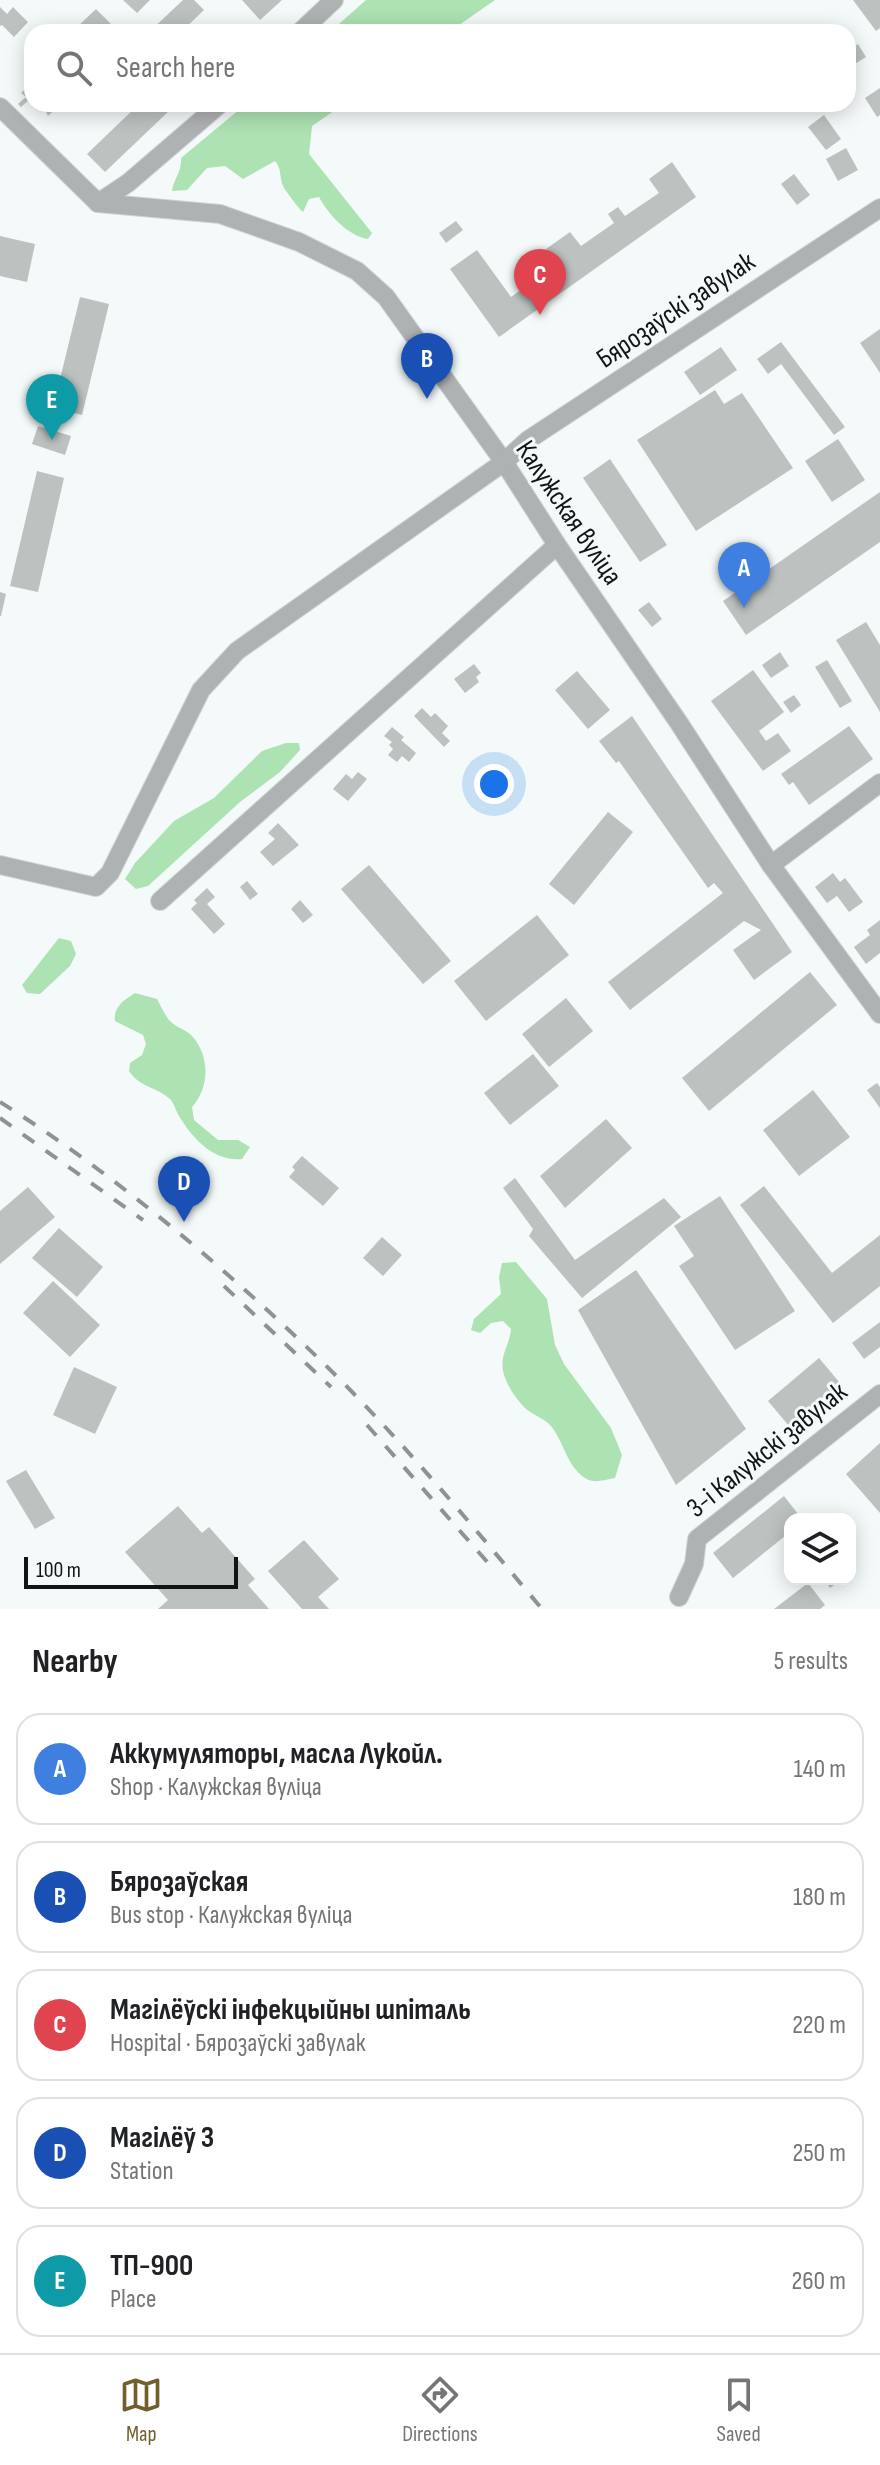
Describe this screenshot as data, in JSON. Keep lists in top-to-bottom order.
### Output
{
  "streets": {
    "street": ["Бярозаўскі завулак", "Калужская вуліца", "3-і Калужскі завулак"]
  },
  "crossings": [
    ["Бярозаўскі завулак", "Калужская вуліца"]
  ],
  "scale_bar": "100 m",
  "page": {
    "search": "Search here",
    "pins": [
      "C",
      "B",
      "E",
      "A",
      "D"
    ],
    "scale": "100 m",
    "heading": ["Nearby", "5 results"],
    "list": [
      {
        "mark": "A",
        "name": "Аккумуляторы, масла Лукойл.",
        "note": "Shop · Калужская вуліца",
        "value": "140 m"
      },
      {
        "mark": "B",
        "name": "Бярозаўская",
        "note": "Bus stop · Калужская вуліца",
        "value": "180 m"
      },
      {
        "mark": "C",
        "name": "Магілёўскі інфекцыйны шпіталь",
        "note": "Hospital · Бярозаўскі завулак",
        "value": "220 m"
      },
      {
        "mark": "D",
        "name": "Магілёў 3",
        "note": "Station",
        "value": "250 m"
      },
      {
        "mark": "E",
        "name": "ТП-900",
        "note": "Place",
        "value": "260 m"
      }
    ],
    "nav": ["Map", "Directions", "Saved"]
  }
}
